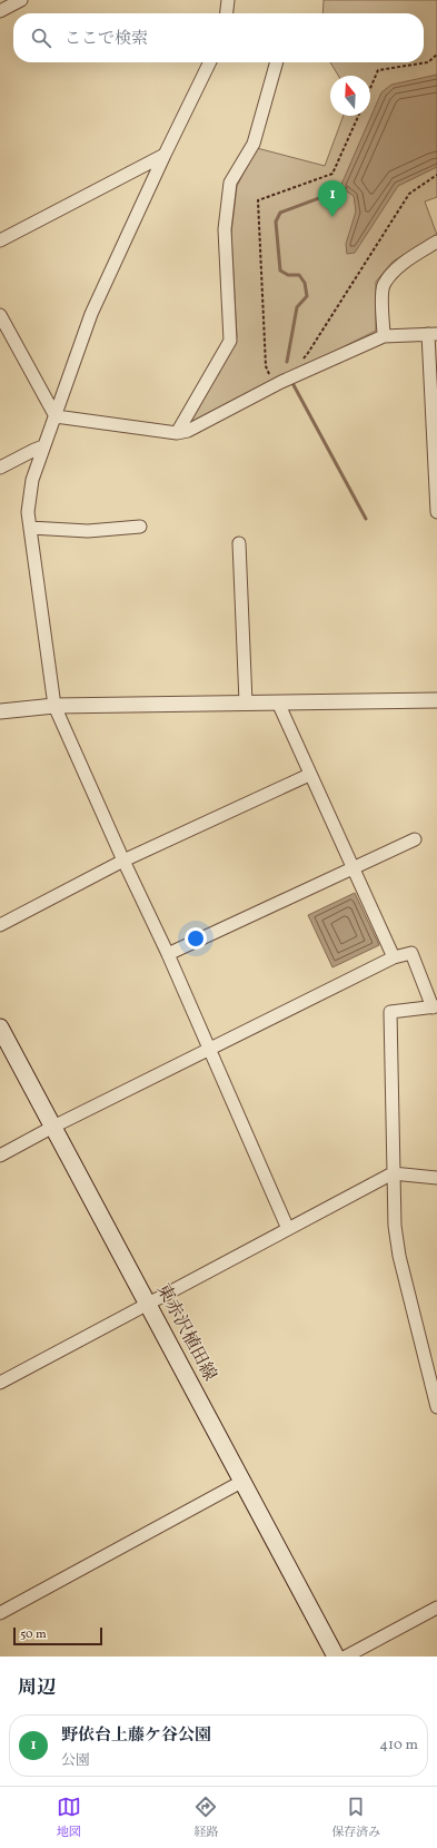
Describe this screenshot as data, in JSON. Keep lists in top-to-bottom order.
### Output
{
  "streets": {
    "main road": ["東赤沢植田線"]
  },
  "scale_bar": "50 m",
  "north": "top",
  "page": {
    "search": "ここで検索",
    "pins": "1",
    "scale": "50 m",
    "heading": "周辺",
    "list": [
      {
        "mark": "1",
        "name": "野依台上藤ケ谷公園",
        "note": "公園",
        "value": "410 m"
      }
    ],
    "nav": ["地図", "経路", "保存済み"]
  }
}
